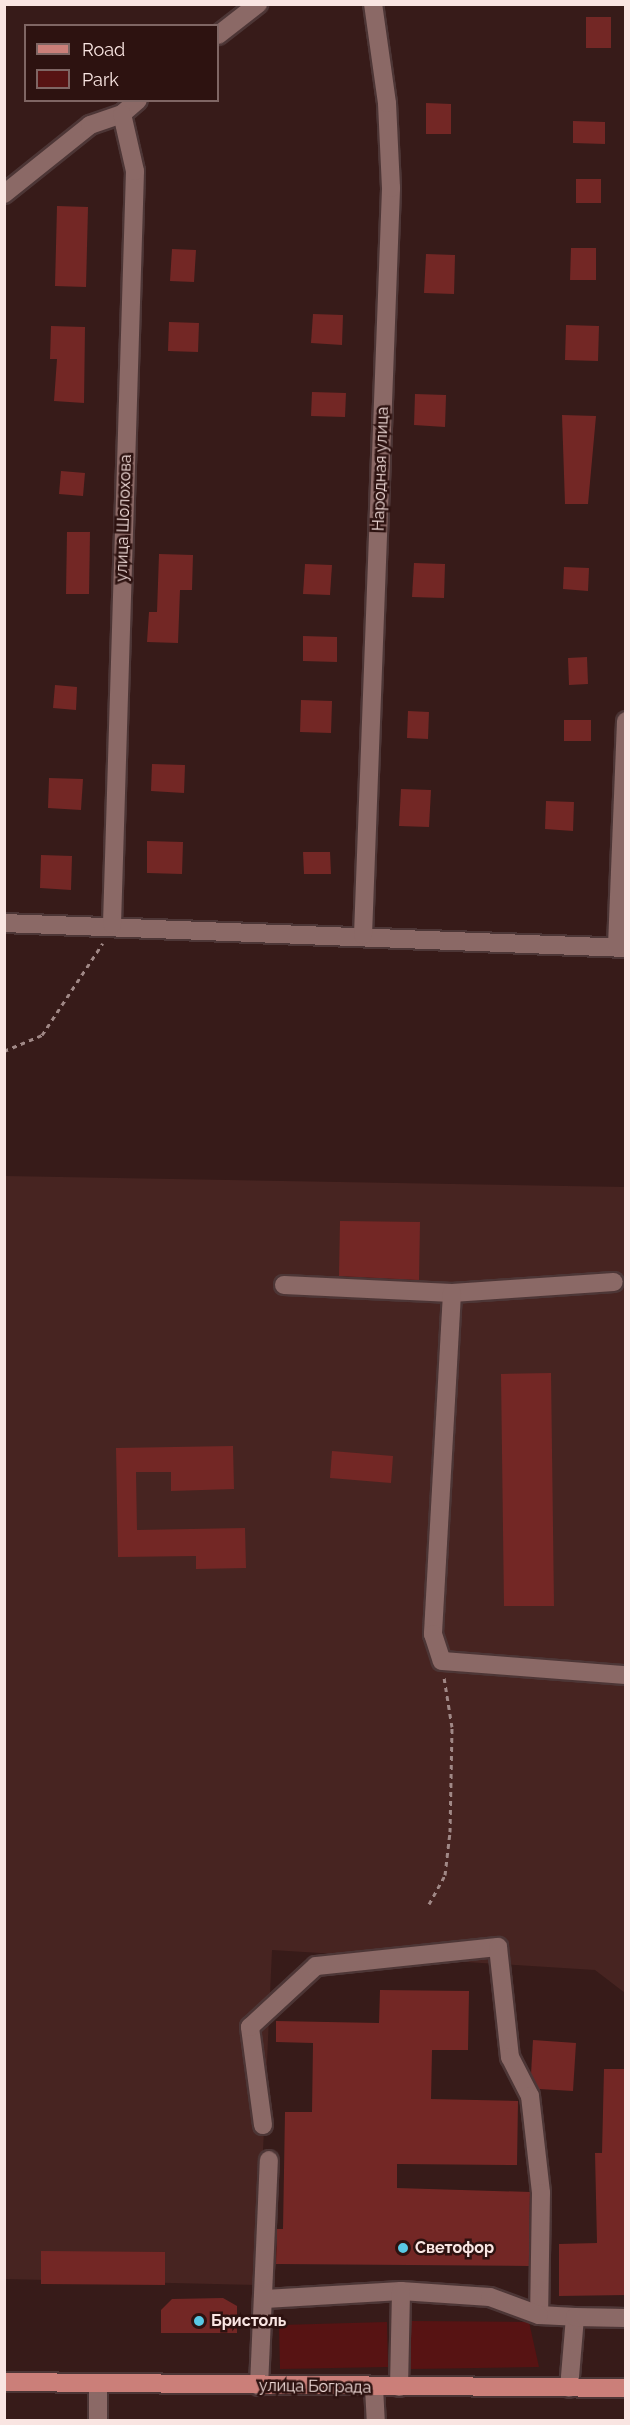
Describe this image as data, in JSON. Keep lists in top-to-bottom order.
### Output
{
  "streets": {
    "main road": ["улица Бограда"],
    "street": ["Народная улица", "улица Шолохова"]
  },
  "places": ["Светофор", "Бристоль"],
  "legend": ["Road", "Park"]
}
